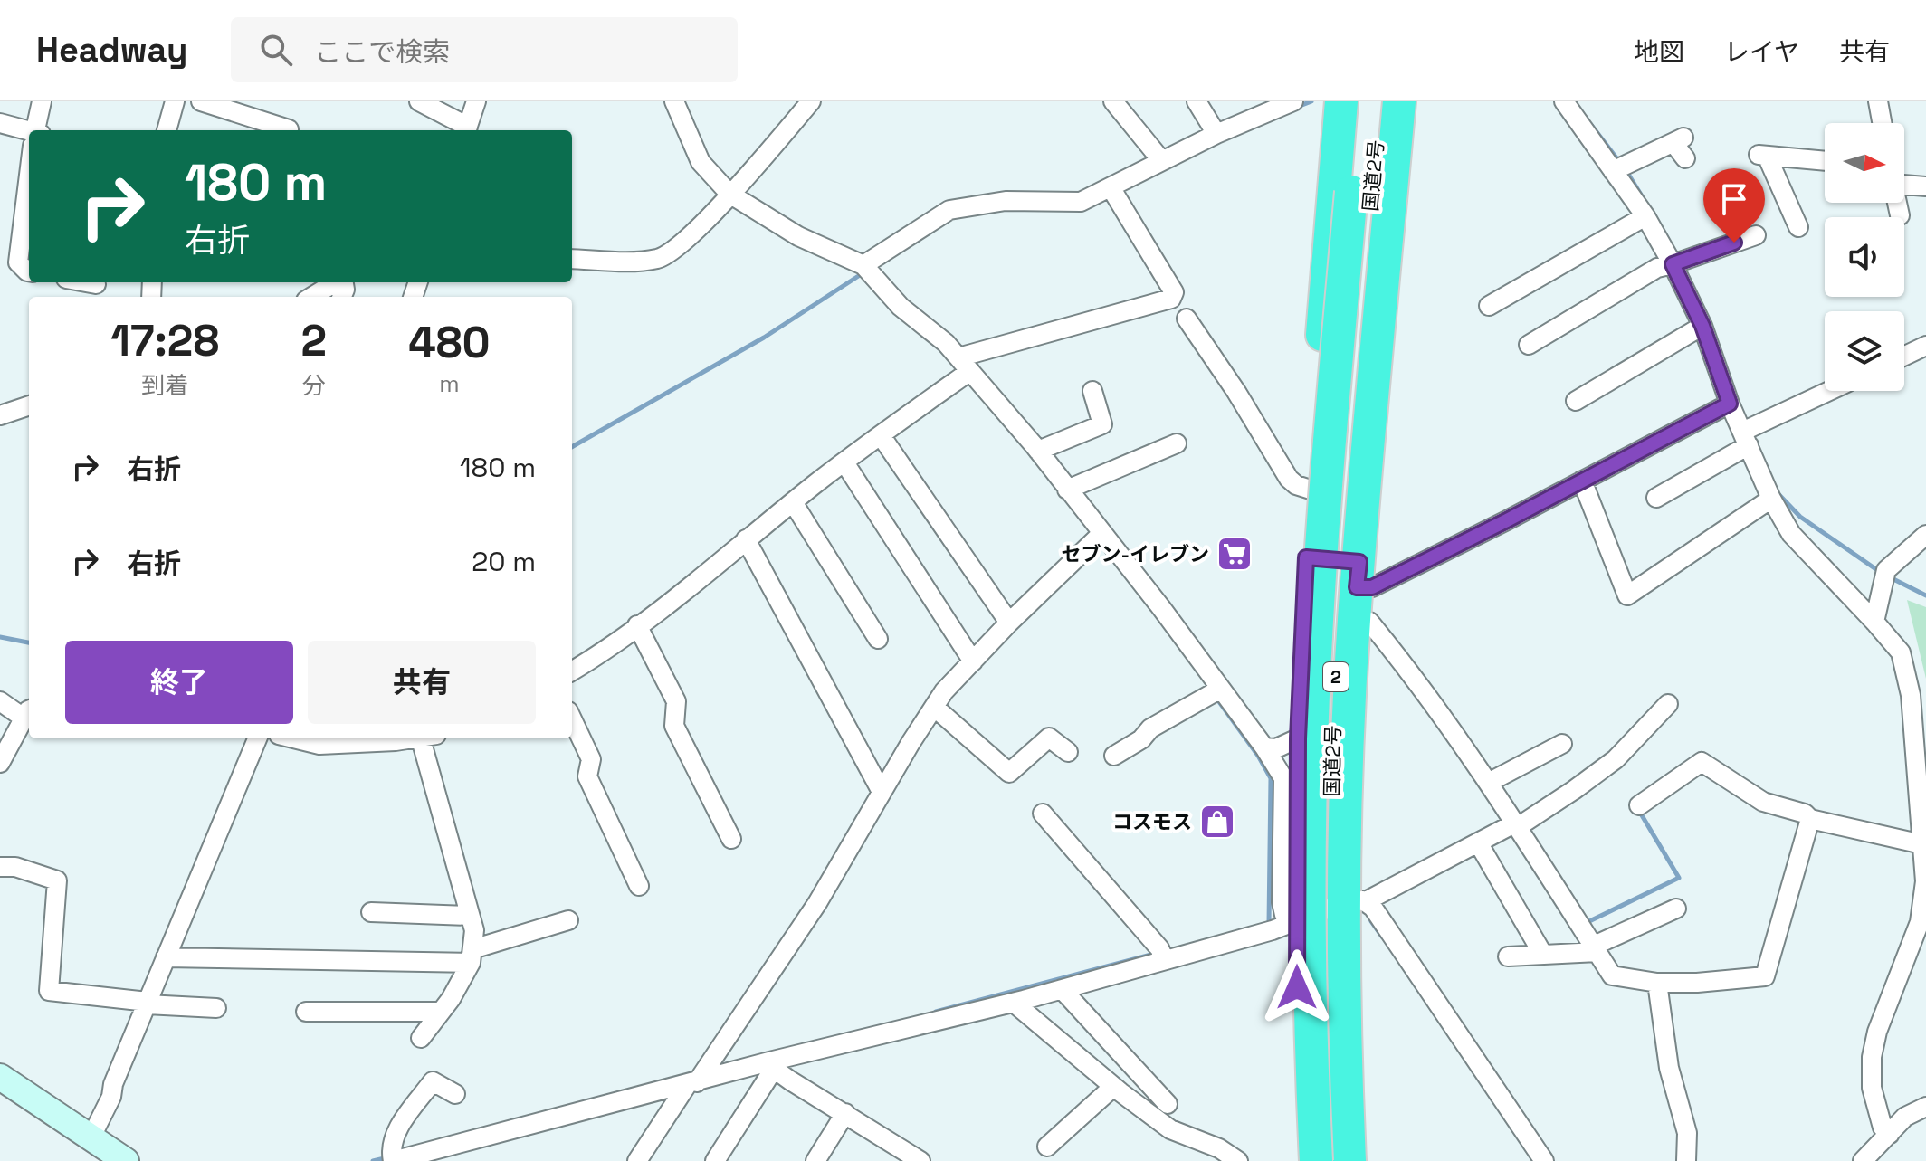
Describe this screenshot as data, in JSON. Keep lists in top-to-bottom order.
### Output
{
  "streets": {
    "highway": ["国道2号", "2"]
  },
  "places": {
    "supermarket": ["セブン-イレブン"],
    "shop": ["コスモス"]
  },
  "north": "right",
  "page": {
    "header": "Headway",
    "search": "ここで検索",
    "nav": ["地図", "レイヤ", "共有"],
    "turn": ["180 m", "右折"],
    "eta": [
      "17:28",
      "到着",
      "2",
      "分",
      "480",
      "m"
    ],
    "list": [
      {
        "name": "右折",
        "value": "180 m"
      },
      {
        "name": "右折",
        "value": "20 m"
      }
    ],
    "buttons": ["終了", "共有"]
  }
}
